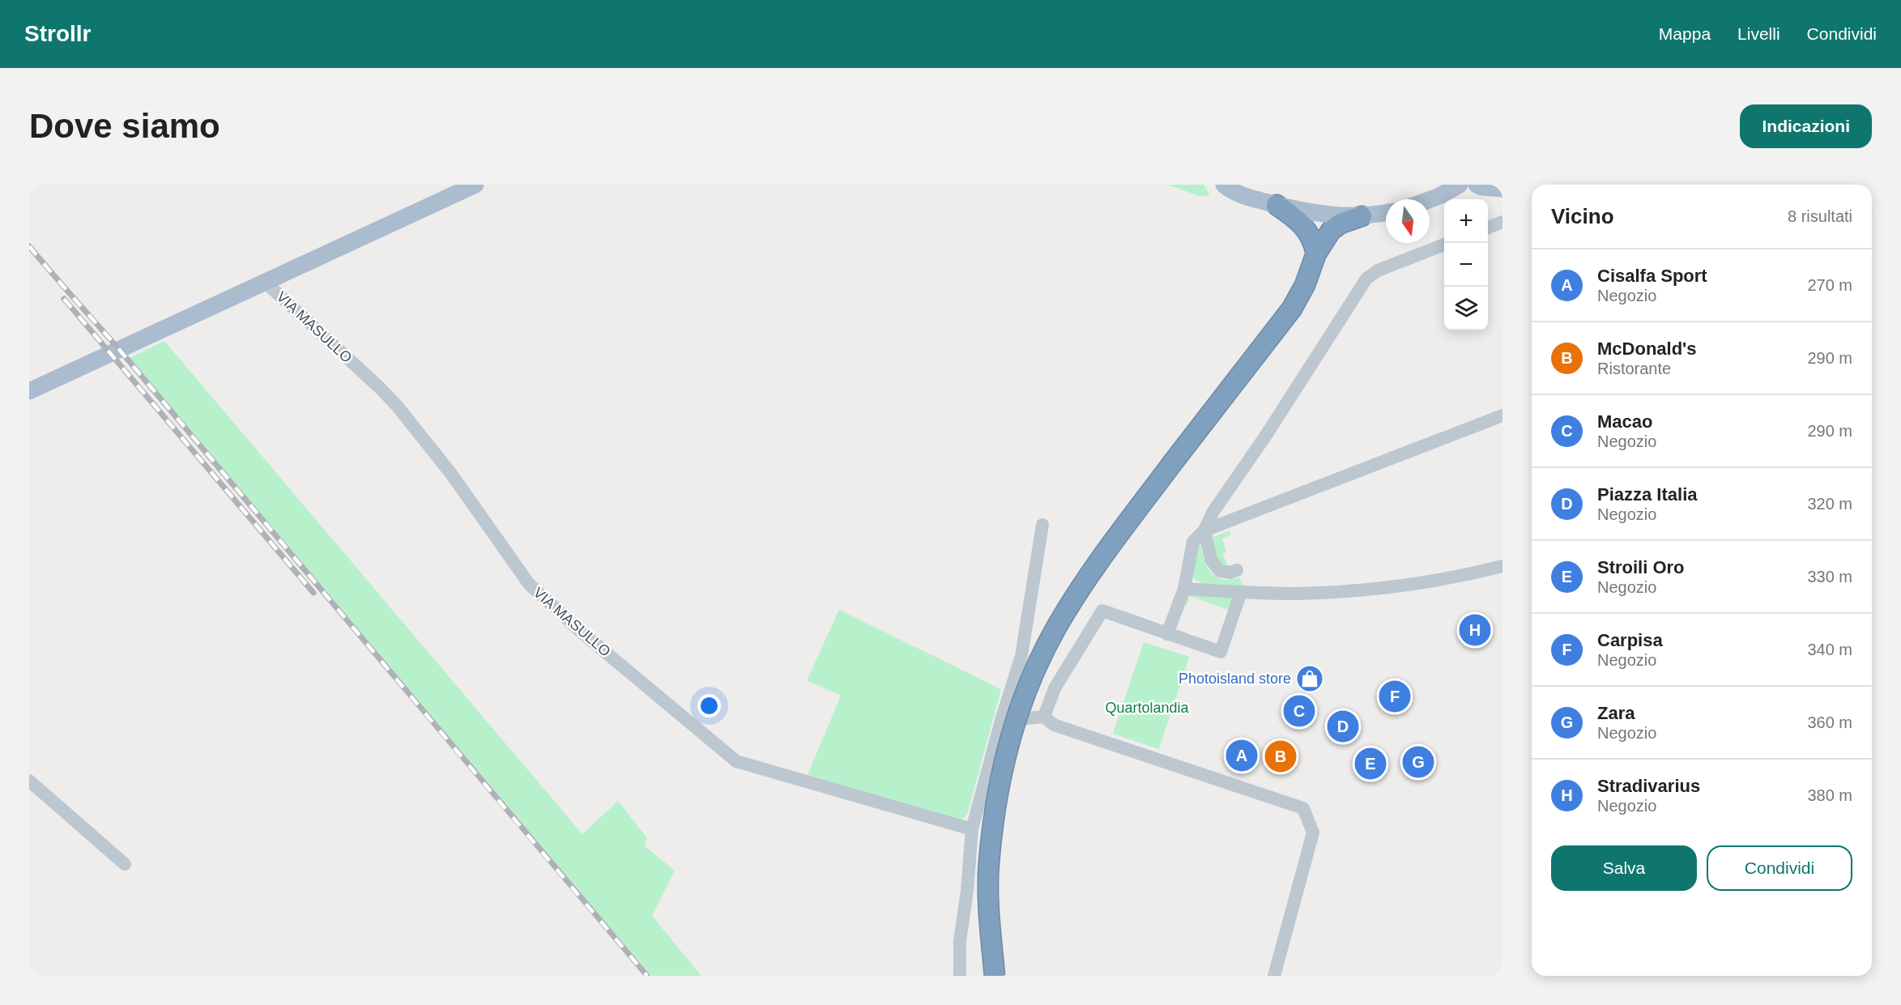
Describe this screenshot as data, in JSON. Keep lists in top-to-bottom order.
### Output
{
  "streets": {
    "main road": ["VIA MASULLO"]
  },
  "parks": ["Quartolandia"],
  "places": {
    "shop": ["Photoisland store"]
  },
  "north": "bottom",
  "page": {
    "header": "Strollr",
    "nav": ["Mappa", "Livelli", "Condividi"],
    "buttons": [
      "Indicazioni",
      ["Salva", "Condividi"]
    ],
    "title": "Dove siamo",
    "heading": ["Vicino", "8 risultati"],
    "map_buttons": ["+", "−"],
    "list": [
      {
        "mark": "A",
        "name": "Cisalfa Sport",
        "note": "Negozio",
        "value": "270 m"
      },
      {
        "mark": "B",
        "name": "McDonald's",
        "note": "Ristorante",
        "value": "290 m"
      },
      {
        "mark": "C",
        "name": "Macao",
        "note": "Negozio",
        "value": "290 m"
      },
      {
        "mark": "D",
        "name": "Piazza Italia",
        "note": "Negozio",
        "value": "320 m"
      },
      {
        "mark": "E",
        "name": "Stroili Oro",
        "note": "Negozio",
        "value": "330 m"
      },
      {
        "mark": "F",
        "name": "Carpisa",
        "note": "Negozio",
        "value": "340 m"
      },
      {
        "mark": "G",
        "name": "Zara",
        "note": "Negozio",
        "value": "360 m"
      },
      {
        "mark": "H",
        "name": "Stradivarius",
        "note": "Negozio",
        "value": "380 m"
      }
    ],
    "pins": [
      "H",
      "F",
      "C",
      "D",
      "A",
      "B",
      "G",
      "E"
    ]
  }
}
